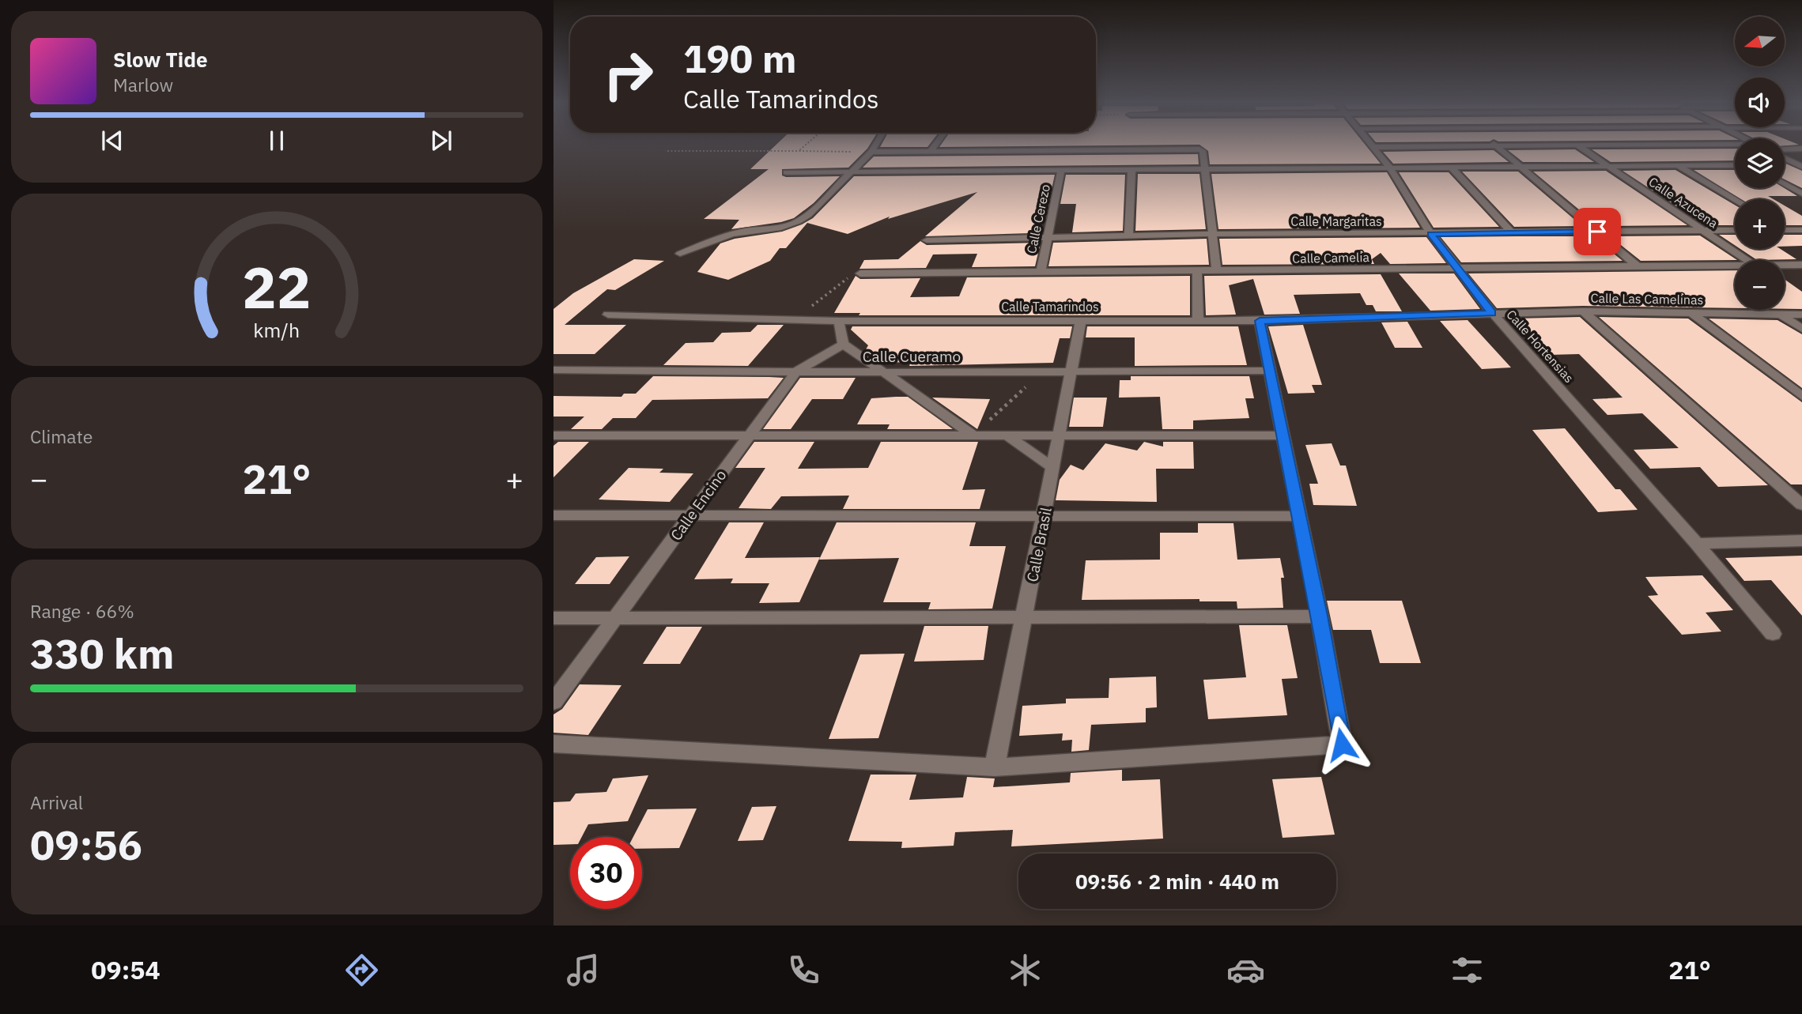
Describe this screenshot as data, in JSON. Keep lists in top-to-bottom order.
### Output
{
  "streets": {
    "street": [
      "Calle Azucena",
      "Calle Cerezo",
      "Calle Margaritas",
      "Calle Camelia",
      "Calle Las Camelinas",
      "Calle Tamarindos",
      "Calle Hortensias",
      "Calle Cueramo",
      "Calle Encino",
      "Calle Brasil"
    ]
  },
  "crossings": [
    ["Calle Azucena", "Calle Margaritas"],
    ["Calle Cerezo", "Calle Margaritas"],
    ["Calle Cerezo", "Calle Camelia"],
    ["Calle Margaritas", "Calle Hortensias"],
    ["Calle Camelia", "Calle Hortensias"],
    ["Calle Las Camelinas", "Calle Tamarindos"],
    ["Calle Las Camelinas", "Calle Hortensias"],
    ["Calle Tamarindos", "Calle Hortensias"],
    ["Calle Tamarindos", "Calle Brasil"],
    ["Calle Cueramo", "Calle Encino"],
    ["Calle Cueramo", "Calle Brasil"]
  ],
  "north": "left",
  "page": {
    "map_buttons": ["+", "−"],
    "turn": ["190 m", "Calle Tamarindos"],
    "song": ["Slow Tide", "Marlow"],
    "tile": [
      "Climate",
      ["Range · 66%", "330 km"],
      ["Arrival", "09:56"]
    ],
    "heat": ["−", "21°", "+"],
    "limit": "30",
    "trip": "09:56 · 2 min · 440 m",
    "tabs": ["09:54", "21°"],
    "gauge": ["22", "km/h"]
  }
}
